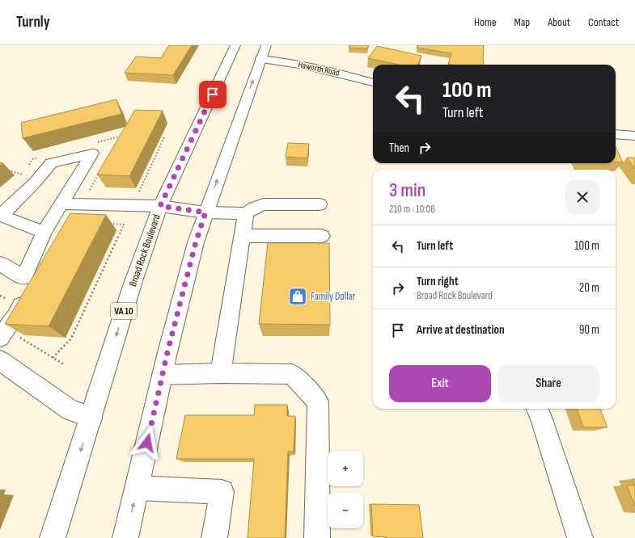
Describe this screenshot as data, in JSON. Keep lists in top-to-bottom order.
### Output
{
  "streets": {
    "main road": ["Haworth Road", "Broad Rock Boulevard", "VA 10"]
  },
  "places": {
    "shop": ["Family Dollar"]
  },
  "page": {
    "header": "Turnly",
    "nav": [
      "Home",
      "Map",
      "About",
      "Contact"
    ],
    "turn": ["100 m", "Turn left"],
    "then": "Then",
    "heading": ["3 min", "210 m · 10:06"],
    "list": [
      {
        "name": "Turn left",
        "value": "100 m"
      },
      {
        "name": "Turn right",
        "note": "Broad Rock Boulevard",
        "value": "20 m"
      },
      {
        "name": "Arrive at destination",
        "value": "90 m"
      }
    ],
    "buttons": ["Exit", "Share"],
    "map_buttons": ["+", "−"]
  }
}
